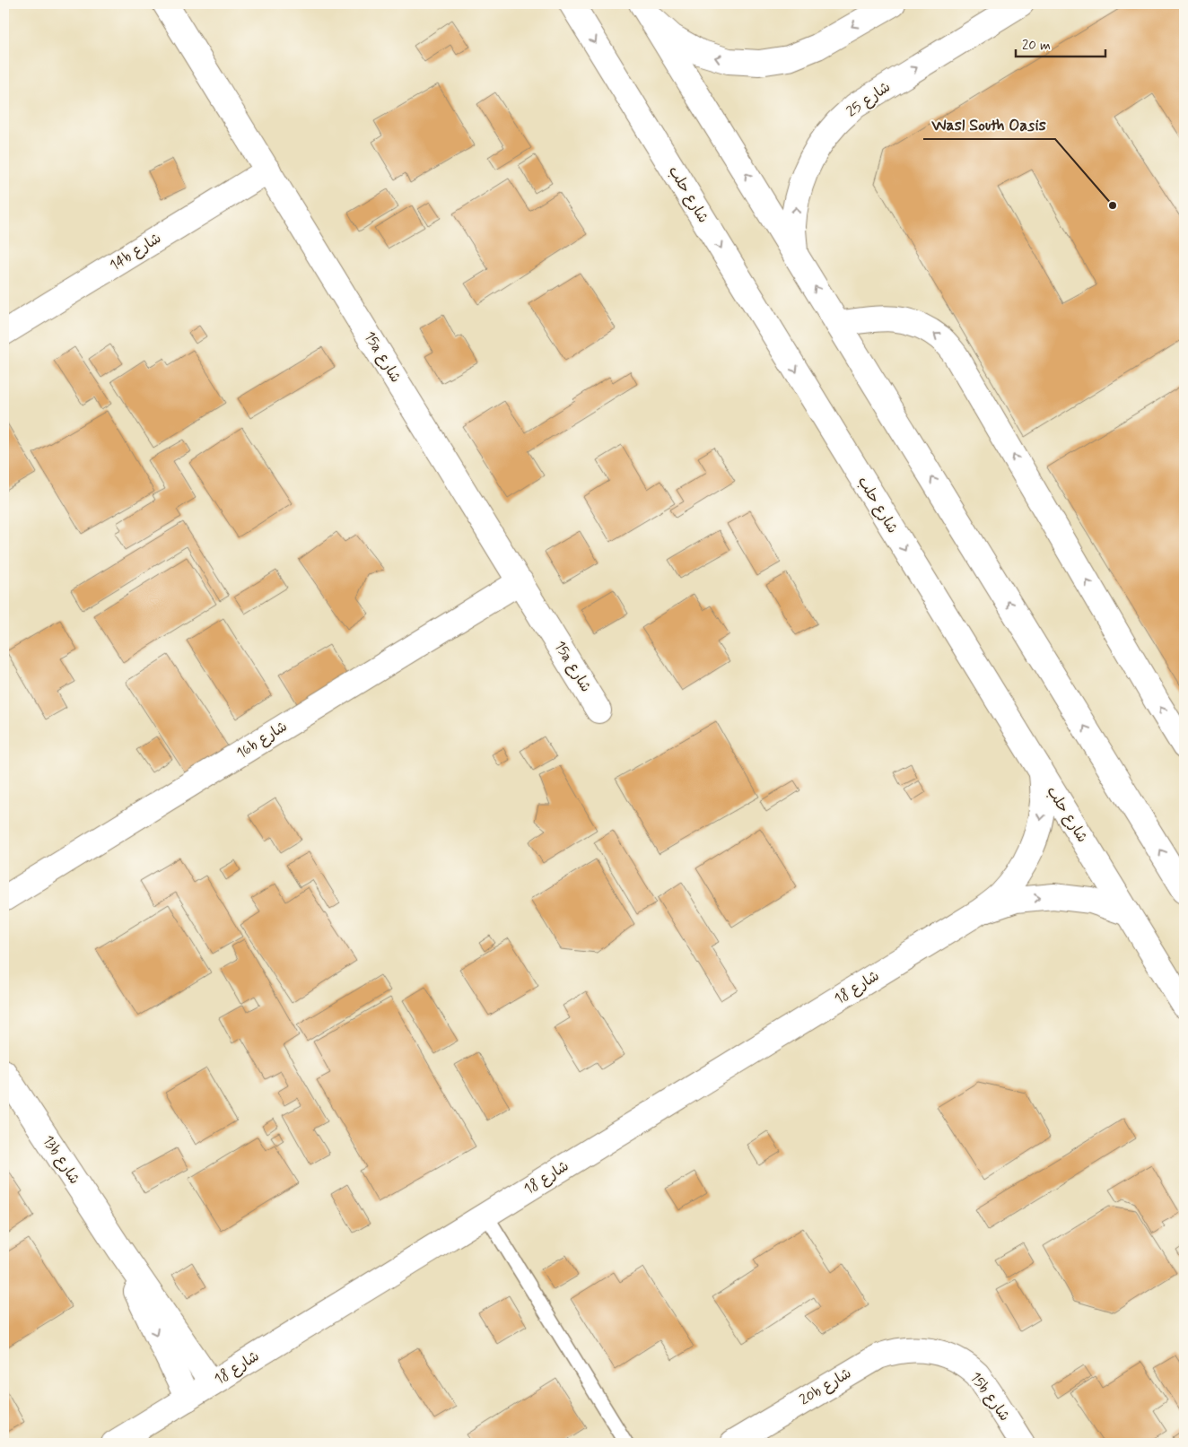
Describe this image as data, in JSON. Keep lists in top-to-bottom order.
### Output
{
  "streets": {
    "street": [
      "شارع 25",
      "شارع حلب",
      "14b شارع",
      "15a شارع",
      "16b شارع",
      "شارع 18",
      "13b شارع",
      "20b شارع",
      "15b شارع"
    ]
  },
  "crossings": [
    ["شارع حلب", "شارع 18"],
    ["14b شارع", "15a شارع"],
    ["15a شارع", "16b شارع"],
    ["شارع 18", "13b شارع"],
    ["20b شارع", "15b شارع"]
  ],
  "one_way": ["شارع 25"],
  "places": ["Wasl South Oasis"],
  "scale_bar": "20 m"
}
